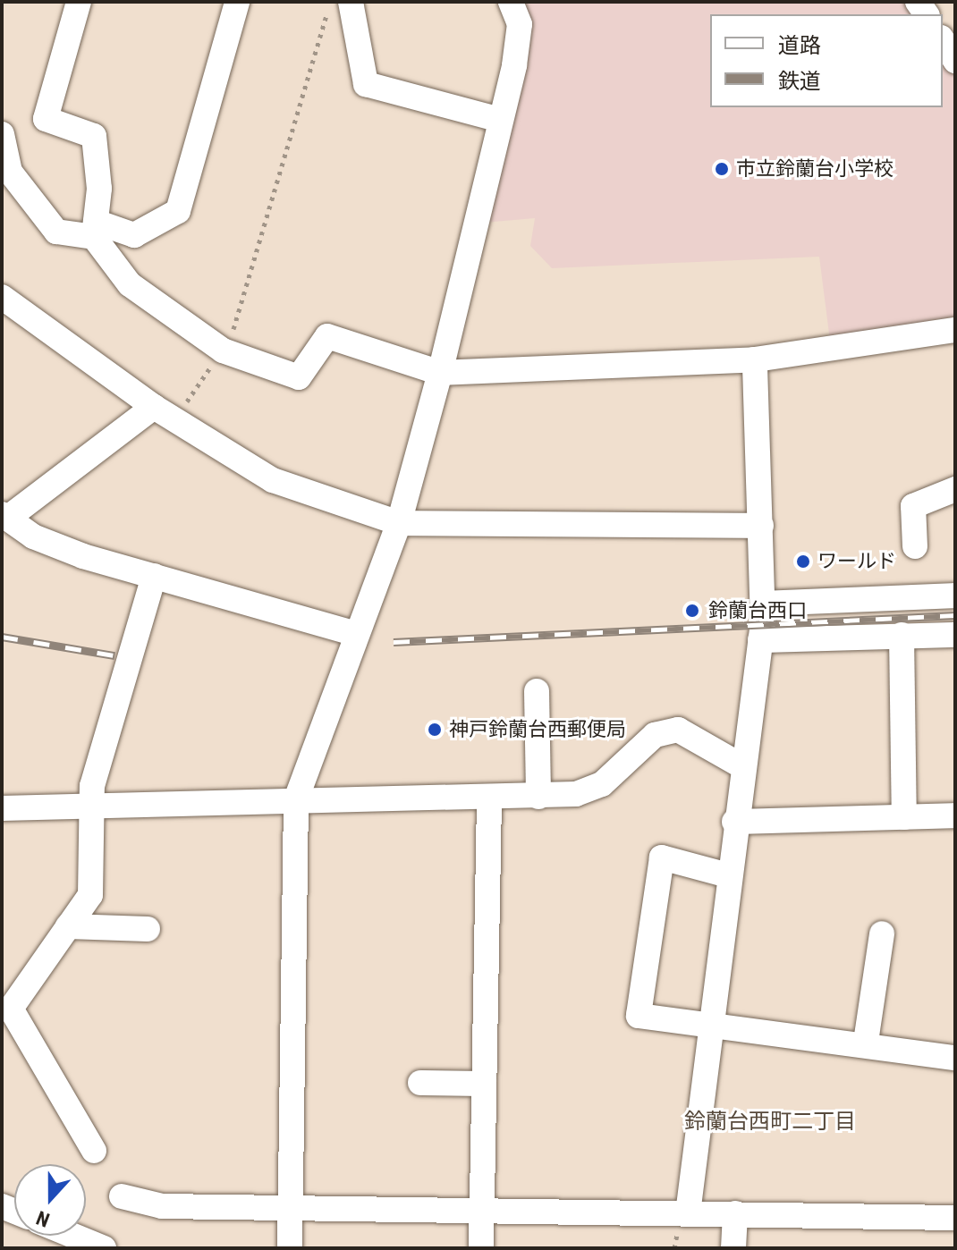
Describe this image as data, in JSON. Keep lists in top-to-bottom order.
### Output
{
  "districts": ["鈴蘭台西町二丁目"],
  "places": [
    "市立鈴蘭台小学校",
    "ワールド",
    "鈴蘭台西口",
    "神戸鈴蘭台西郵便局"
  ],
  "legend": ["道路", "鉄道"],
  "north": "bottom"
}
